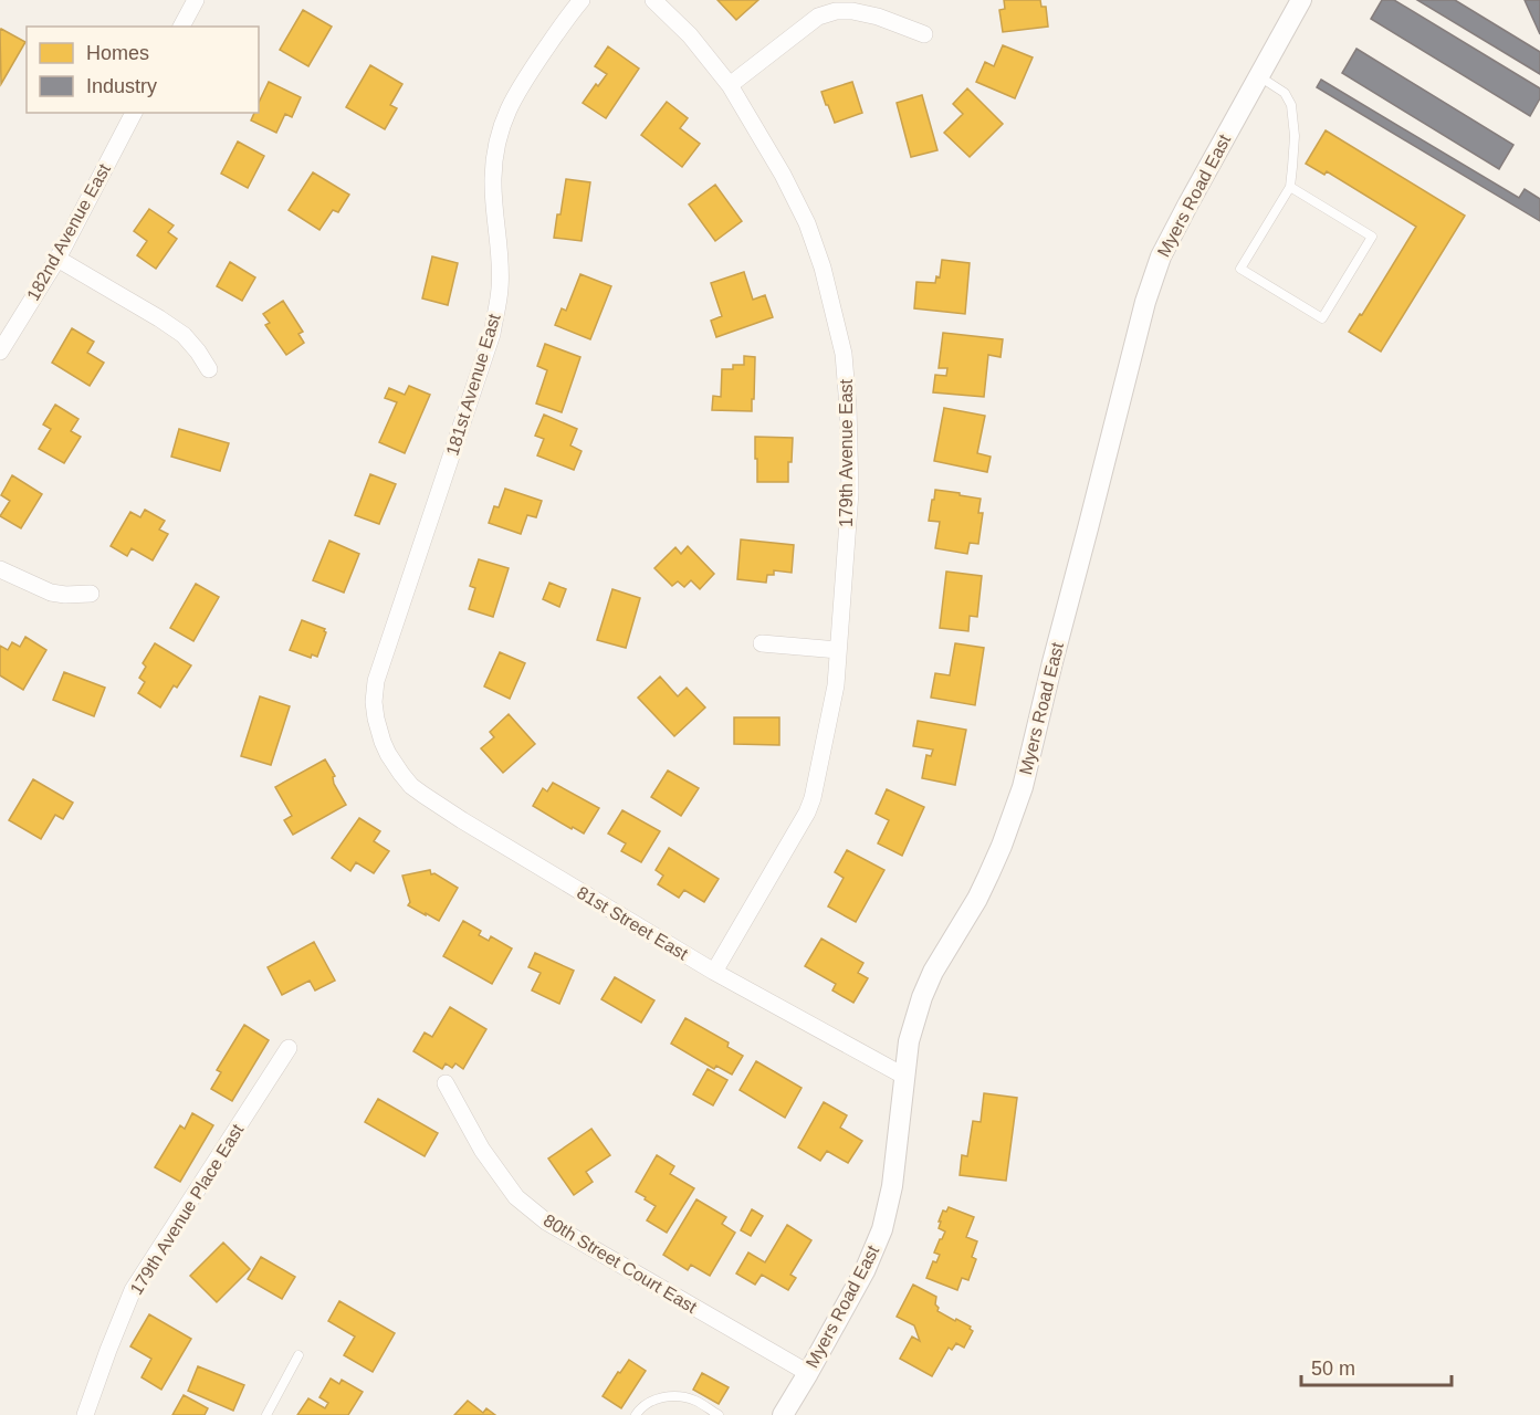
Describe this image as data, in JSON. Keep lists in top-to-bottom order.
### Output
{
  "streets": {
    "street": [
      "Myers Road East",
      "182nd Avenue East",
      "181st Avenue East",
      "179th Avenue East",
      "81st Street East",
      "179th Avenue Place East",
      "80th Street Court East"
    ]
  },
  "crossings": [
    ["Myers Road East", "81st Street East"],
    ["Myers Road East", "80th Street Court East"],
    ["181st Avenue East", "81st Street East"],
    ["179th Avenue East", "81st Street East"]
  ],
  "legend": ["Homes", "Industry"],
  "scale_bar": "50 m"
}
